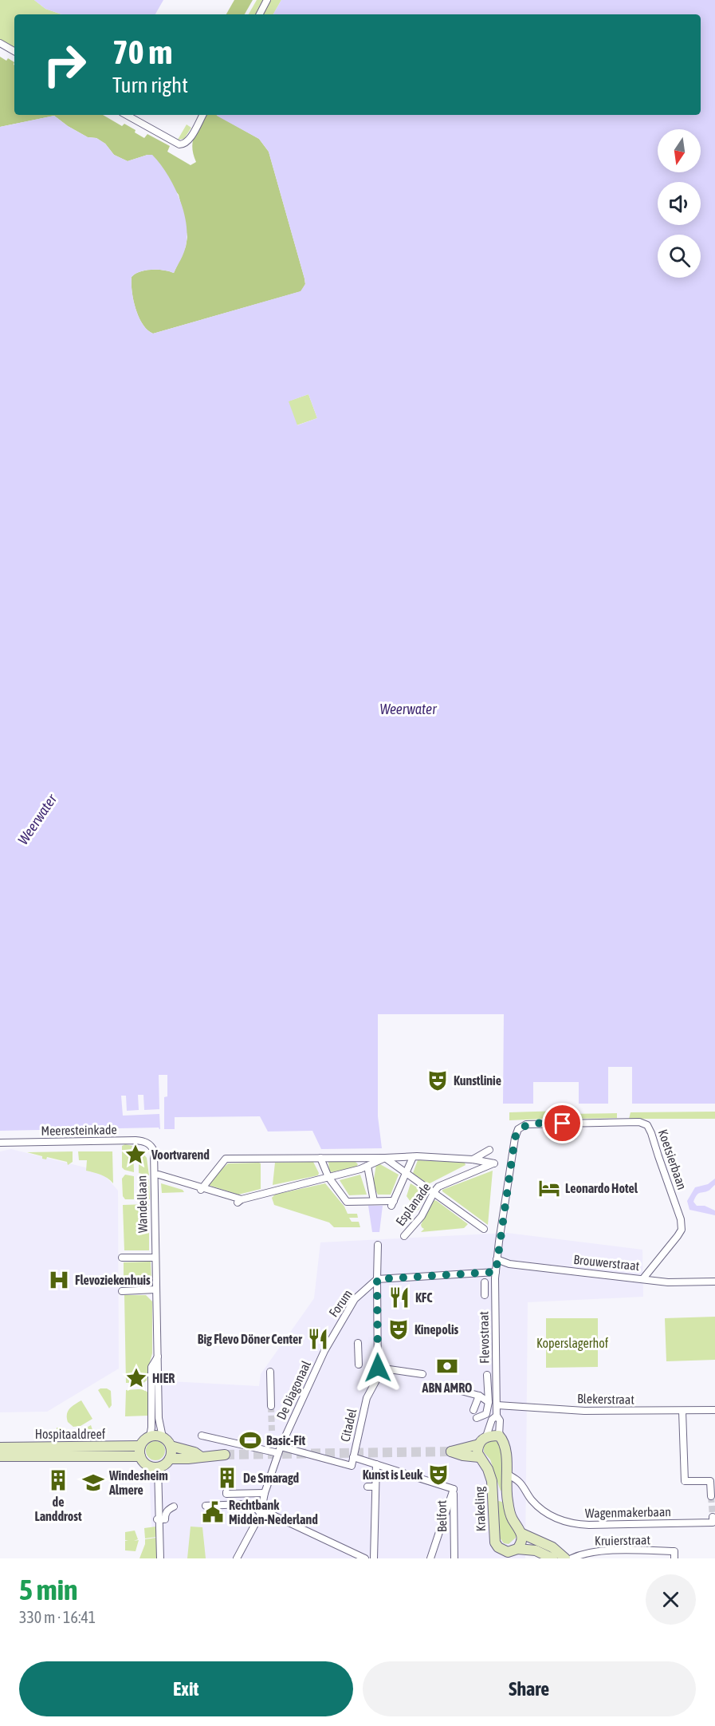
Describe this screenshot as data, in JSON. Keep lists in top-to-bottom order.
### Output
{
  "streets": {
    "main road": ["Hospitaaldreef", "Krakeling"],
    "street": [
      "Meeresteinkade",
      "Koetsierbaan",
      "Wandellaan",
      "Esplanade",
      "Brouwerstraat",
      "Forum",
      "Flevostraat",
      "De Diagonaal",
      "Blekerstraat",
      "Citadel",
      "Wagenmakerbaan",
      "Belfort",
      "Kruierstraat"
    ]
  },
  "crossings": [
    ["Meeresteinkade", "Wandellaan"],
    ["Koetsierbaan", "Brouwerstraat"],
    ["Koetsierbaan", "Flevostraat"],
    ["Wandellaan", "Hospitaaldreef"],
    ["Brouwerstraat", "Flevostraat"],
    ["Forum", "De Diagonaal"],
    ["Flevostraat", "Blekerstraat"],
    ["Flevostraat", "Krakeling"],
    ["De Diagonaal", "Citadel"],
    ["Citadel", "Belfort"],
    ["Krakeling", "Wagenmakerbaan"]
  ],
  "water": ["Weerwater"],
  "parks": ["Koperslagerhof"],
  "places": {
    "theatre": ["Kunstlinie", "Kinepolis", "Kunst is Leuk"],
    "place": ["Voortvarend", "HIER"],
    "hotel": ["Leonardo Hotel"],
    "hospital": ["Flevoziekenhuis"],
    "restaurant": ["KFC", "Big Flevo Döner Center"],
    "bank": ["ABN AMRO"],
    "sports": ["Basic-Fit"],
    "building": ["De Smaragd", "de Landdrost"],
    "school or university": ["Windesheim Almere"],
    "public building": ["Rechtbank Midden-Nederland"]
  },
  "north": "bottom",
  "page": {
    "turn": ["70 m", "Turn right"],
    "heading": ["5 min", "330 m · 16:41"],
    "buttons": ["Exit", "Share"]
  }
}
